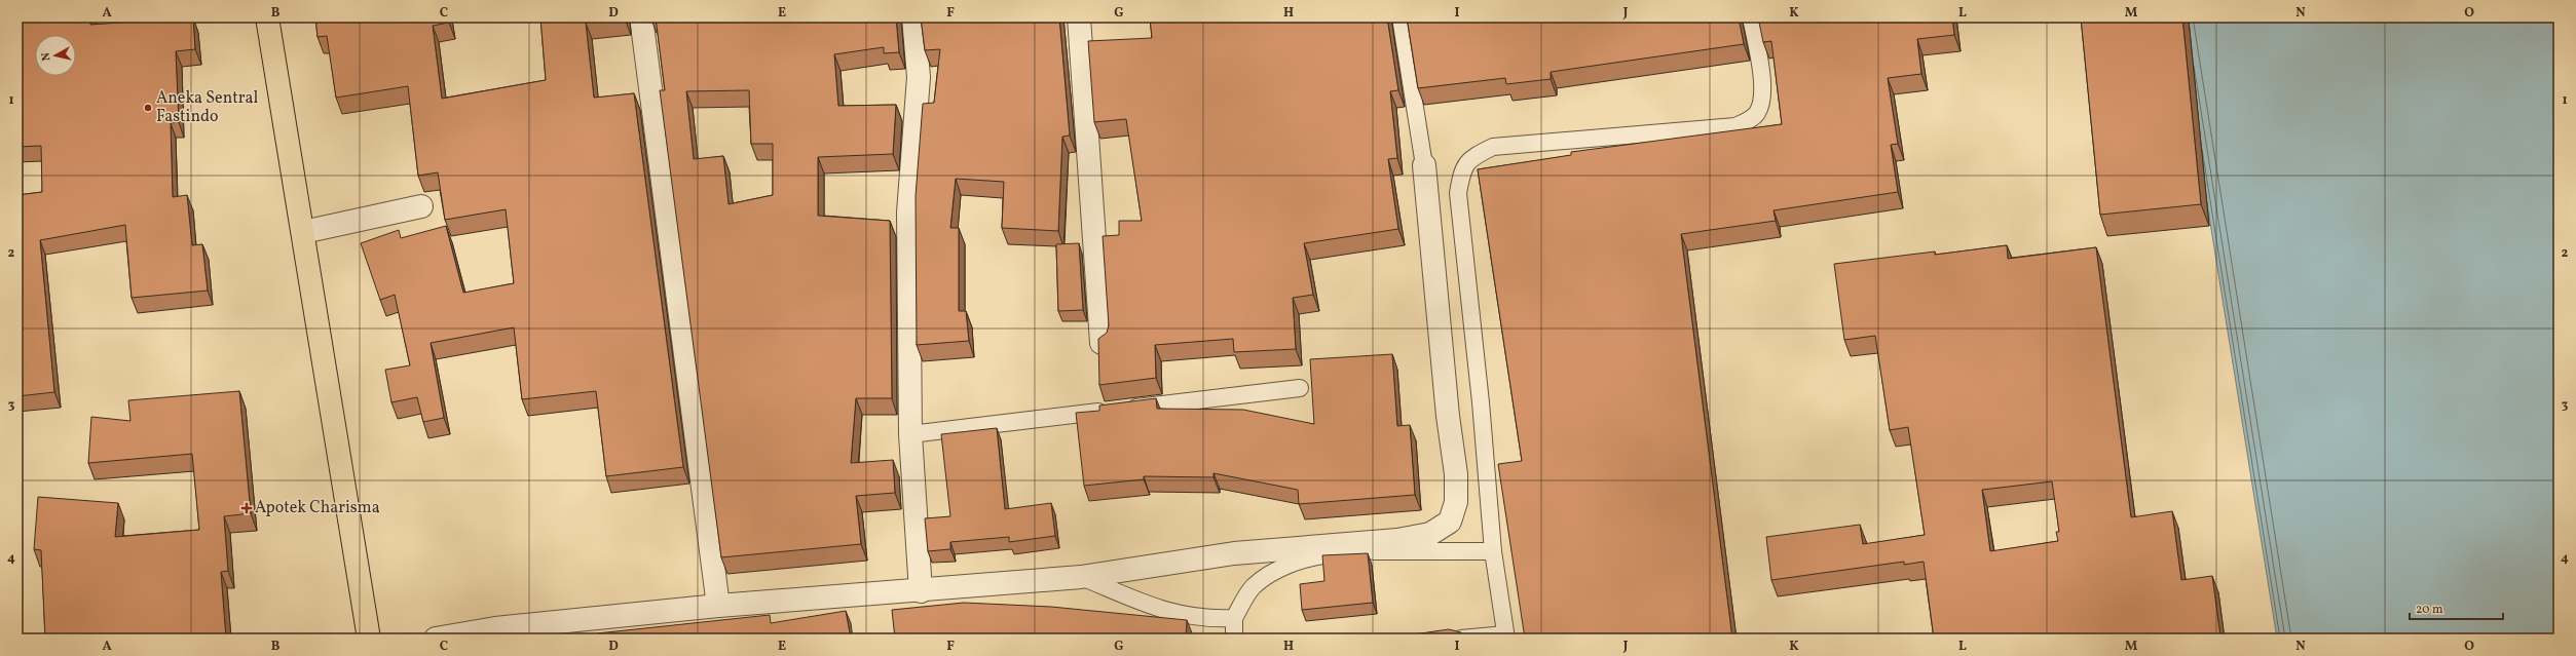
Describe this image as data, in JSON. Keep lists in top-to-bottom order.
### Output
{
  "places": {
    "other": ["Aneka Sentral Fastindo"],
    "health": ["Apotek Charisma"]
  },
  "scale_bar": "20 m",
  "north": "left",
  "grid": {
    "columns": [
      "A",
      "B",
      "C",
      "D",
      "E",
      "F",
      "G",
      "H",
      "I",
      "J",
      "K",
      "L",
      "M",
      "N",
      "O"
    ],
    "rows": [
      "1",
      "2",
      "3",
      "4"
    ]
  }
}
